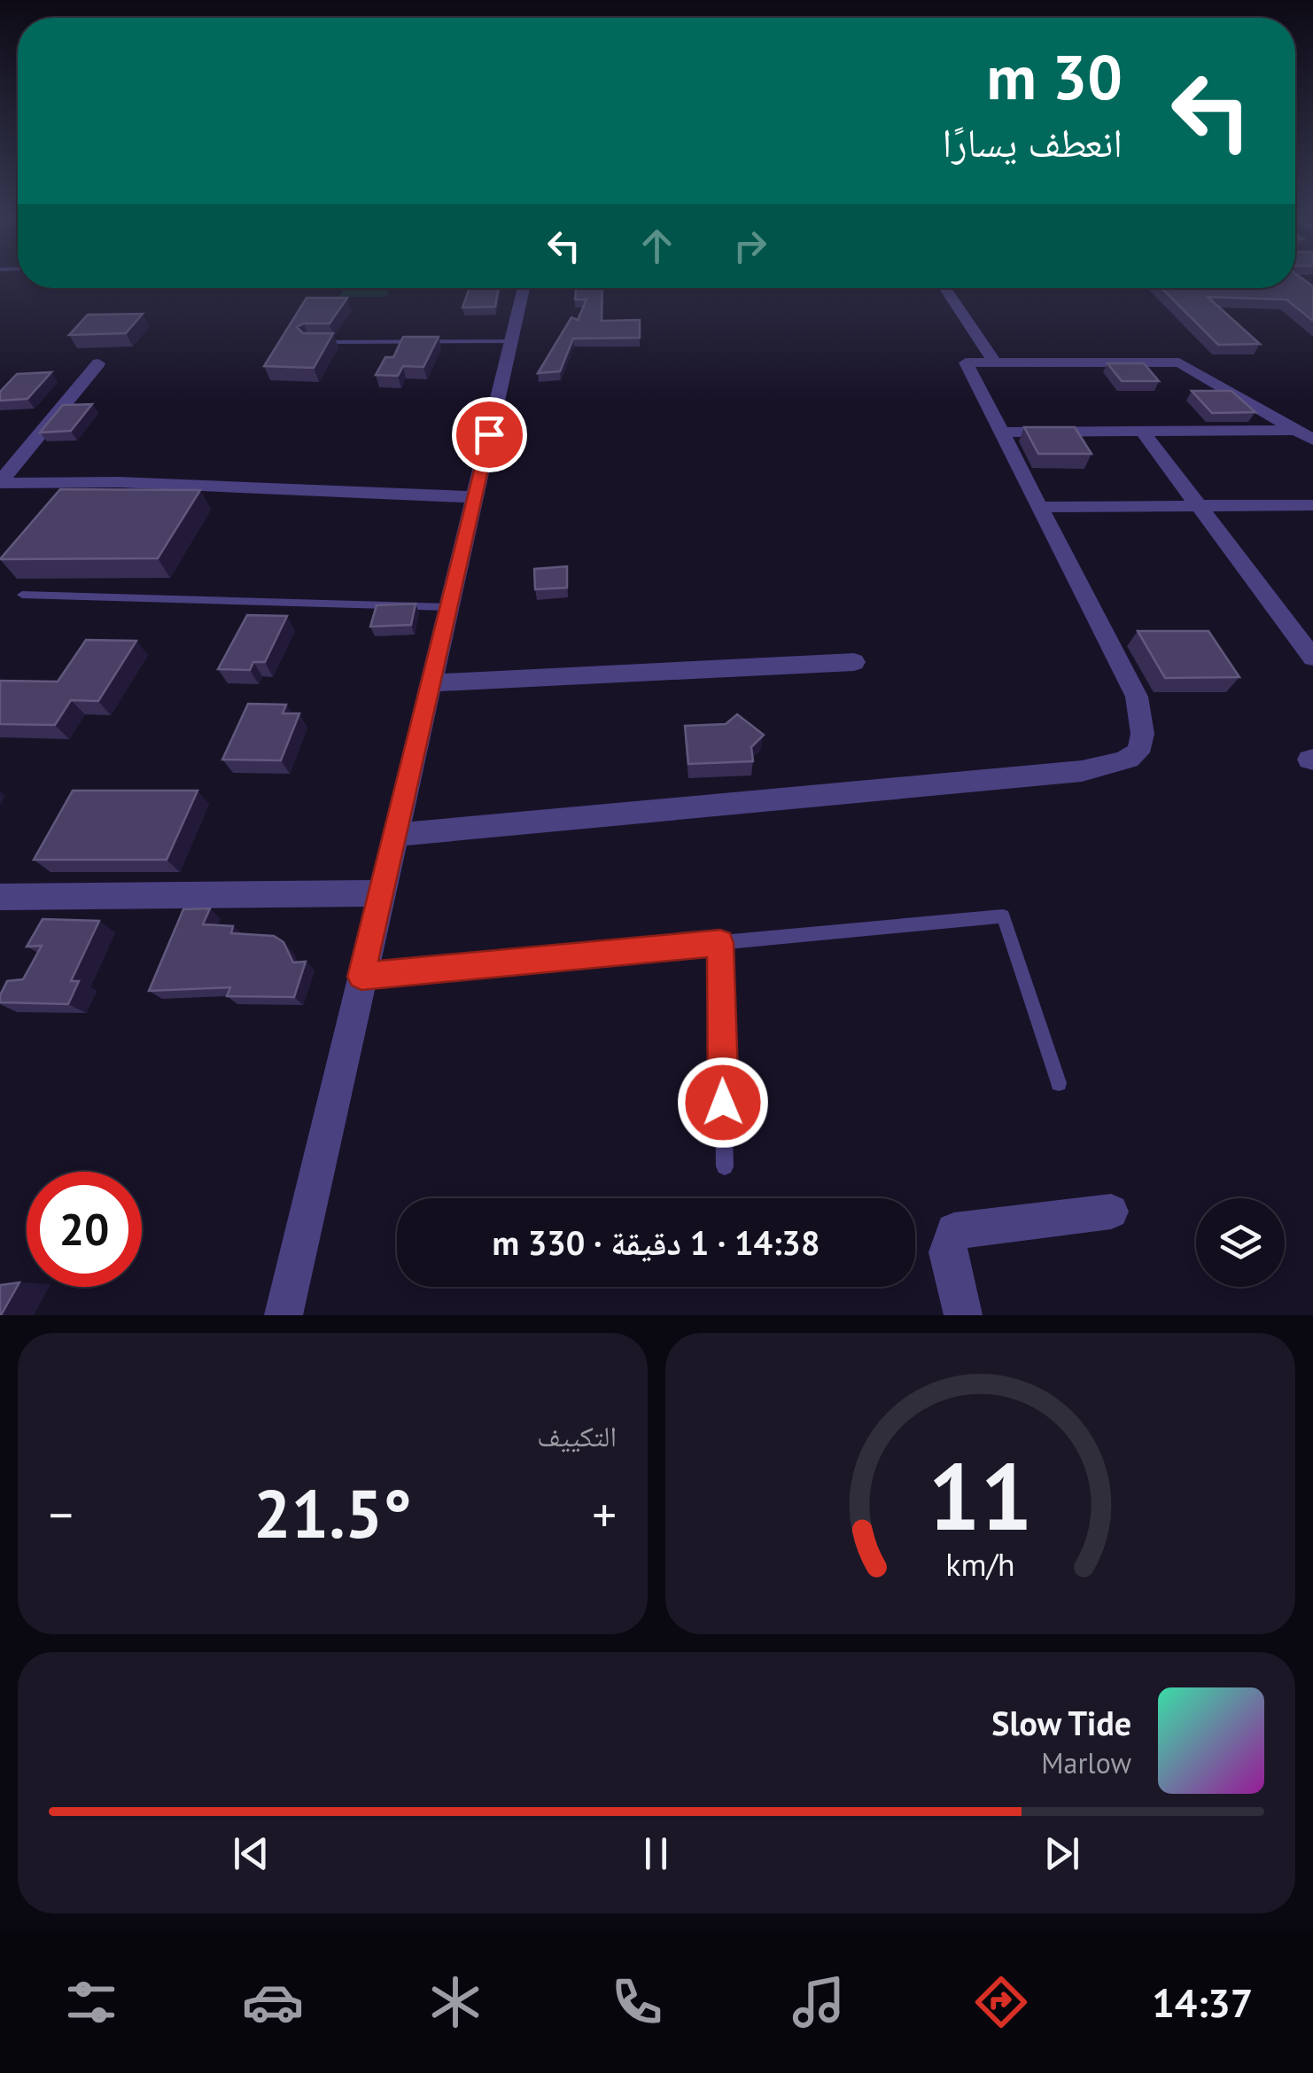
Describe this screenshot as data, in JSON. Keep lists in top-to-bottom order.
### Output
{
  "page": {
    "turn": ["30 m", "انعطف يسارًا"],
    "limit": "20",
    "trip": "14:38 · 1 دقيقة · 330 m",
    "tile": "التكييف",
    "heat": ["−", "21.5°", "+"],
    "song": ["Slow Tide", "Marlow"],
    "tabs": "14:37",
    "gauge": ["11", "km/h"]
  }
}
